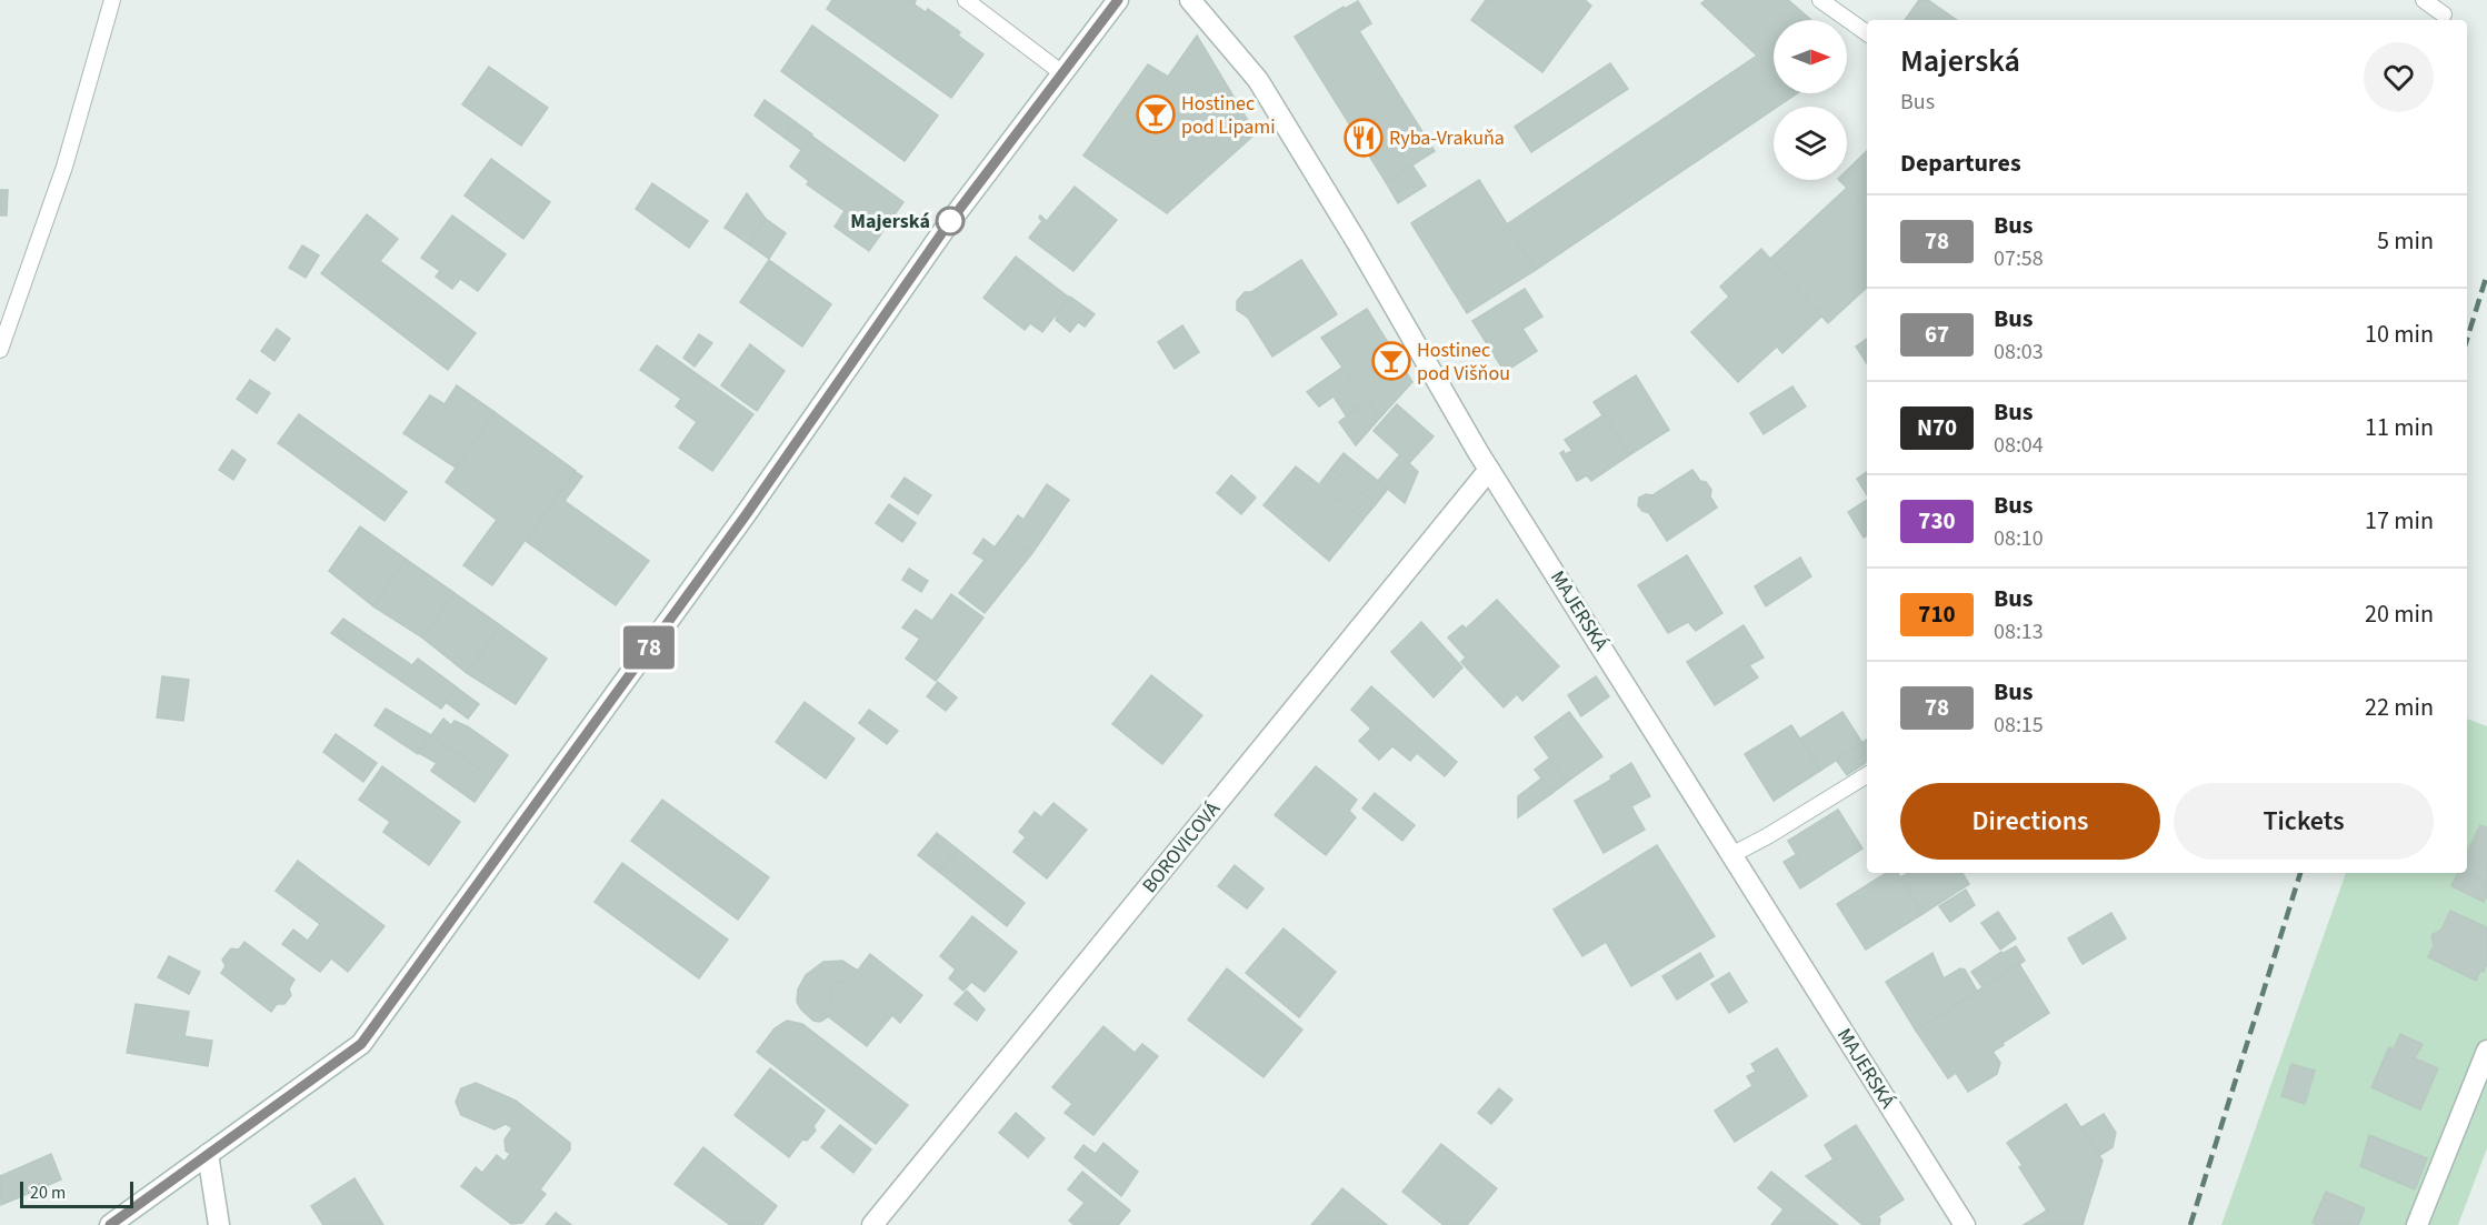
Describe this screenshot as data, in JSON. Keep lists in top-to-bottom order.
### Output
{
  "streets": {
    "street": ["MAJERSKÁ", "BOROVICOVÁ"]
  },
  "crossings": [
    ["MAJERSKÁ", "BOROVICOVÁ"]
  ],
  "places": {
    "bar": ["Hostinec pod Lipami", "Hostinec pod Višňou"],
    "restaurant": ["Ryba-Vrakuňa"],
    "other": ["Majerská"]
  },
  "lines": ["bus line 78"],
  "scale_bar": "20 m",
  "north": "right",
  "page": {
    "on_map": "78",
    "heading": [
      ["Majerská", "Bus"],
      "Departures"
    ],
    "list": [
      {
        "mark": "78",
        "name": "Bus",
        "note": "07:58",
        "value": "5 min"
      },
      {
        "mark": "67",
        "name": "Bus",
        "note": "08:03",
        "value": "10 min"
      },
      {
        "mark": "N70",
        "name": "Bus",
        "note": "08:04",
        "value": "11 min"
      },
      {
        "mark": "730",
        "name": "Bus",
        "note": "08:10",
        "value": "17 min"
      },
      {
        "mark": "710",
        "name": "Bus",
        "note": "08:13",
        "value": "20 min"
      },
      {
        "mark": "78",
        "name": "Bus",
        "note": "08:15",
        "value": "22 min"
      }
    ],
    "buttons": ["Directions", "Tickets"],
    "scale": "20 m"
  }
}
